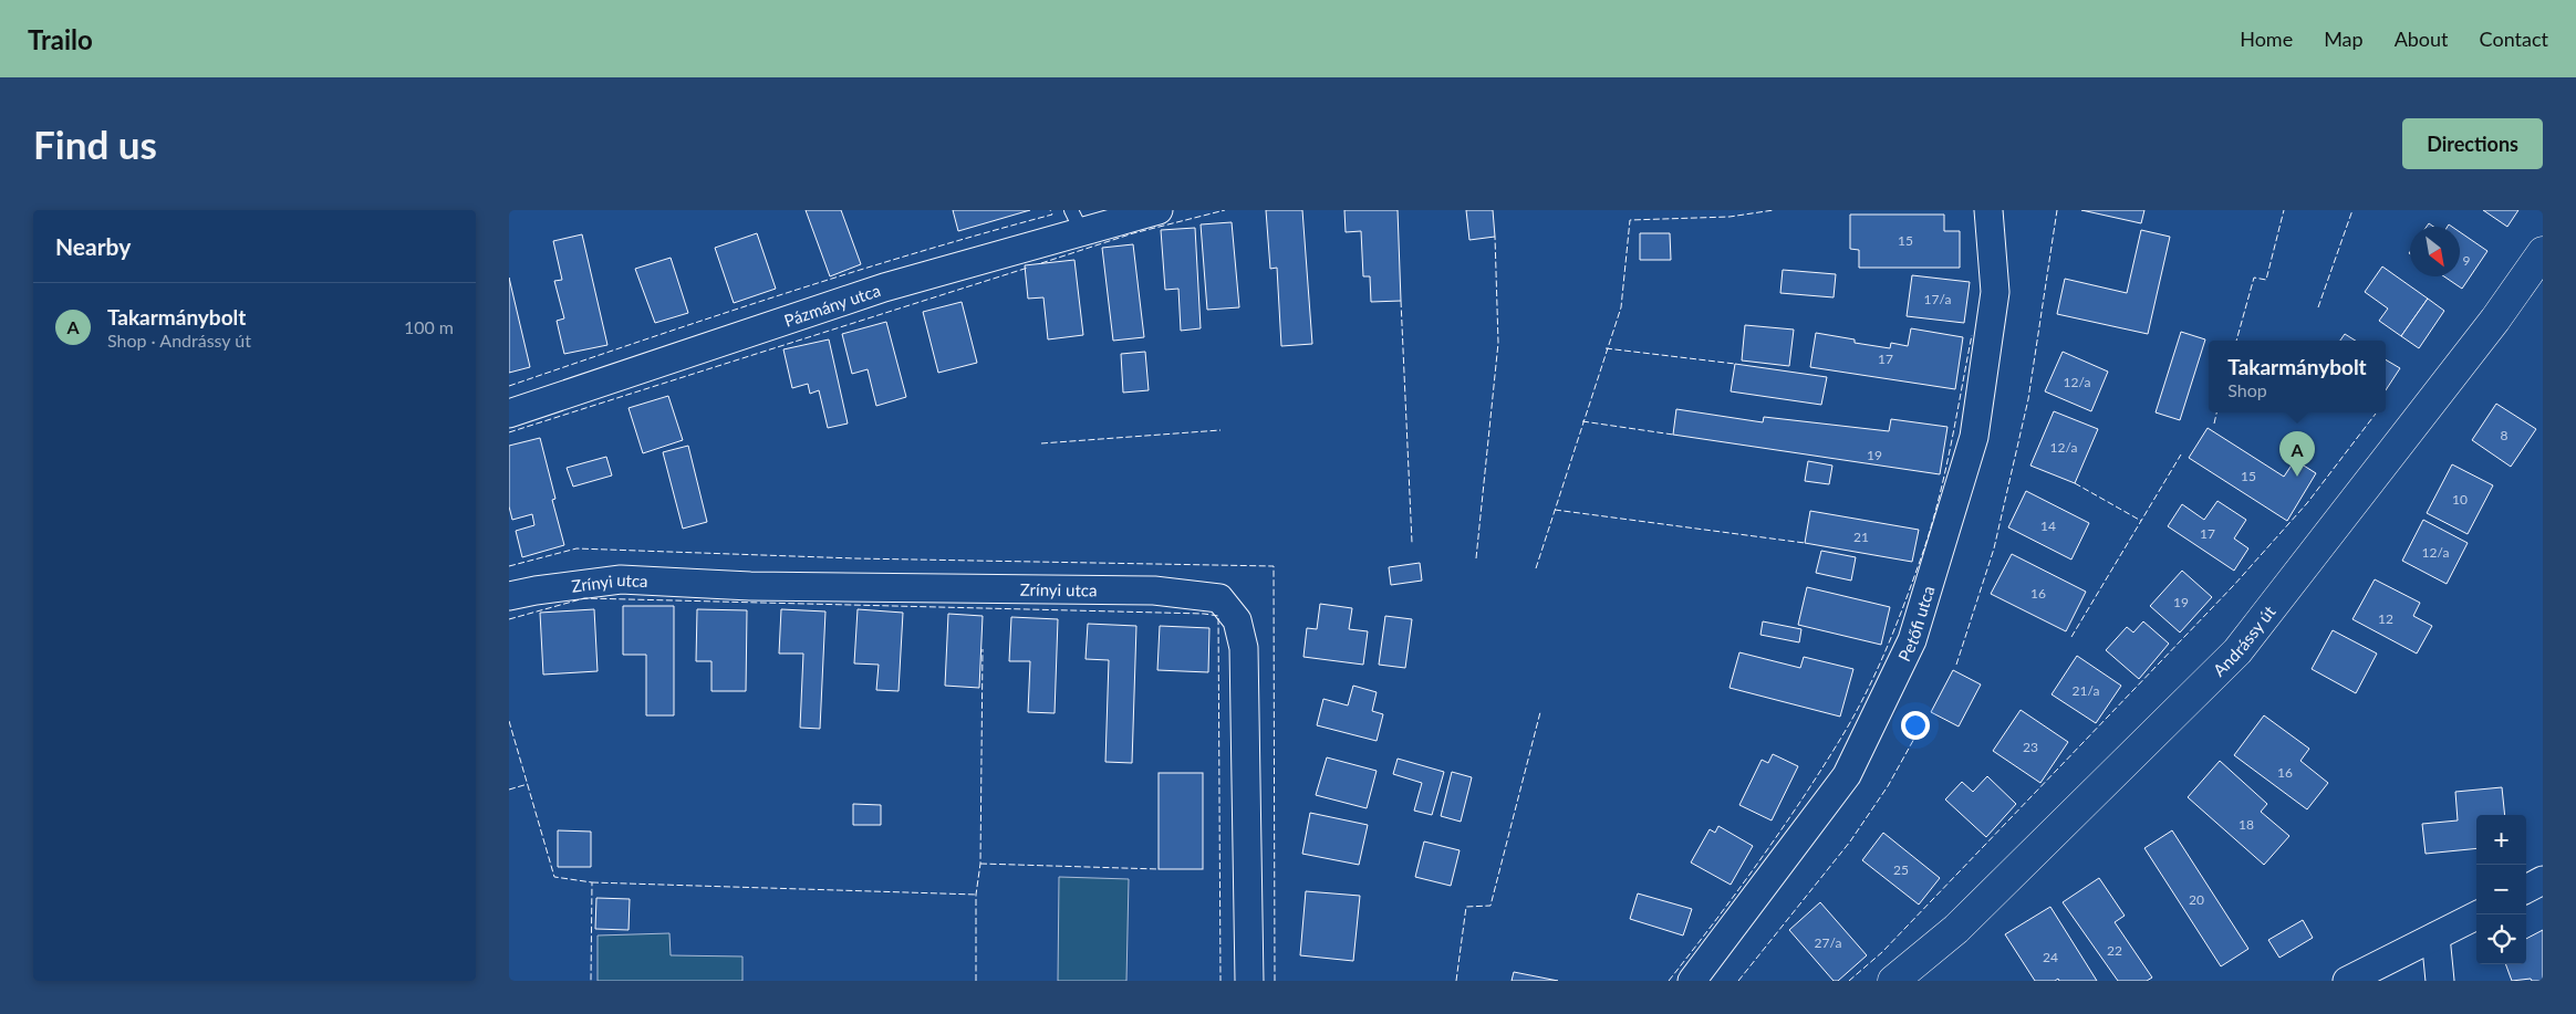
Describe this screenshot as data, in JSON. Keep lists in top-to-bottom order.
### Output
{
  "streets": {
    "main road": ["Andrássy út"],
    "street": ["Pázmány utca", "Zrínyi utca", "Petőfi utca"]
  },
  "house_numbers": [
    "15",
    "9",
    "17/a",
    "17",
    "12/a",
    "8",
    "12/a",
    "19",
    "15",
    "10",
    "14",
    "17",
    "21",
    "12/a",
    "16",
    "19",
    "12",
    "21/a",
    "23",
    "16",
    "18",
    "25",
    "20",
    "27/a",
    "22",
    "24"
  ],
  "north": "bottom right",
  "page": {
    "header": "Trailo",
    "nav": [
      "Home",
      "Map",
      "About",
      "Contact"
    ],
    "buttons": "Directions",
    "title": "Find us",
    "heading": "Nearby",
    "list": [
      {
        "mark": "A",
        "name": "Takarmánybolt",
        "note": "Shop · Andrássy út",
        "value": "100 m"
      }
    ],
    "popup": ["Takarmánybolt", "Shop"],
    "pins": "A",
    "map_buttons": ["+", "−"]
  }
}
